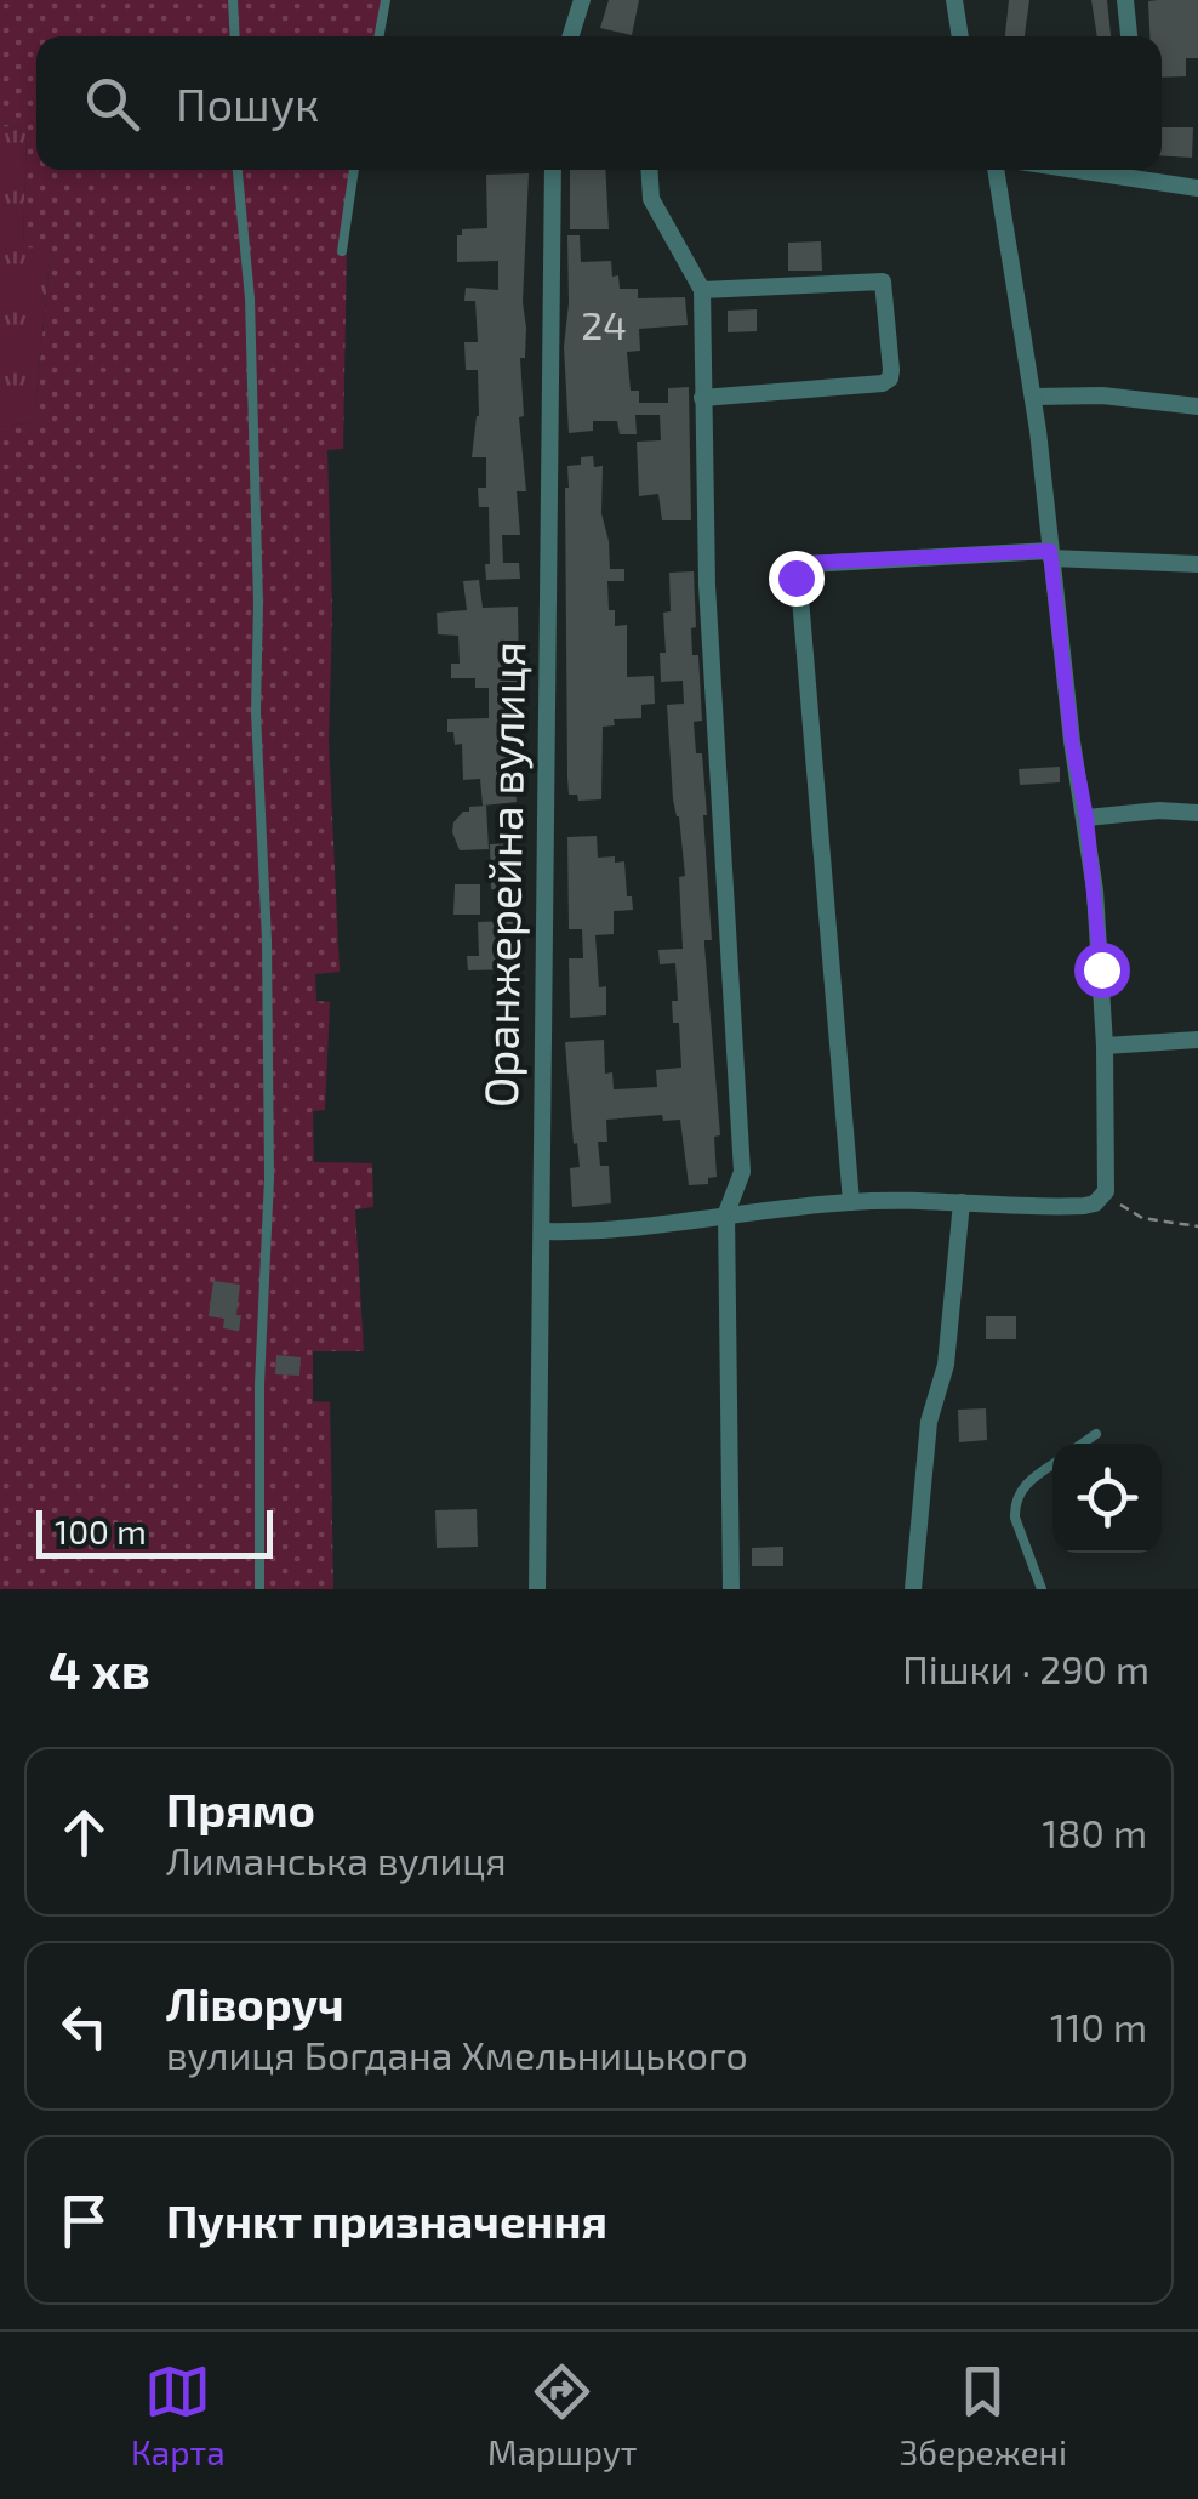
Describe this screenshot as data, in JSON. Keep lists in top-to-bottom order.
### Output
{
  "streets": {
    "street": ["Оранжерейна вулиця"]
  },
  "house_numbers": ["24"],
  "scale_bar": "100 m",
  "page": {
    "search": "Пошук",
    "scale": "100 m",
    "heading": ["4 хв", "Пішки · 290 m"],
    "list": [
      ["Прямо", "Лиманська вулиця", "180 m"],
      ["Ліворуч", "вулиця Богдана Хмельницького", "110 m"],
      "Пункт призначення"
    ],
    "nav": ["Карта", "Маршрут", "Збережені"]
  }
}
